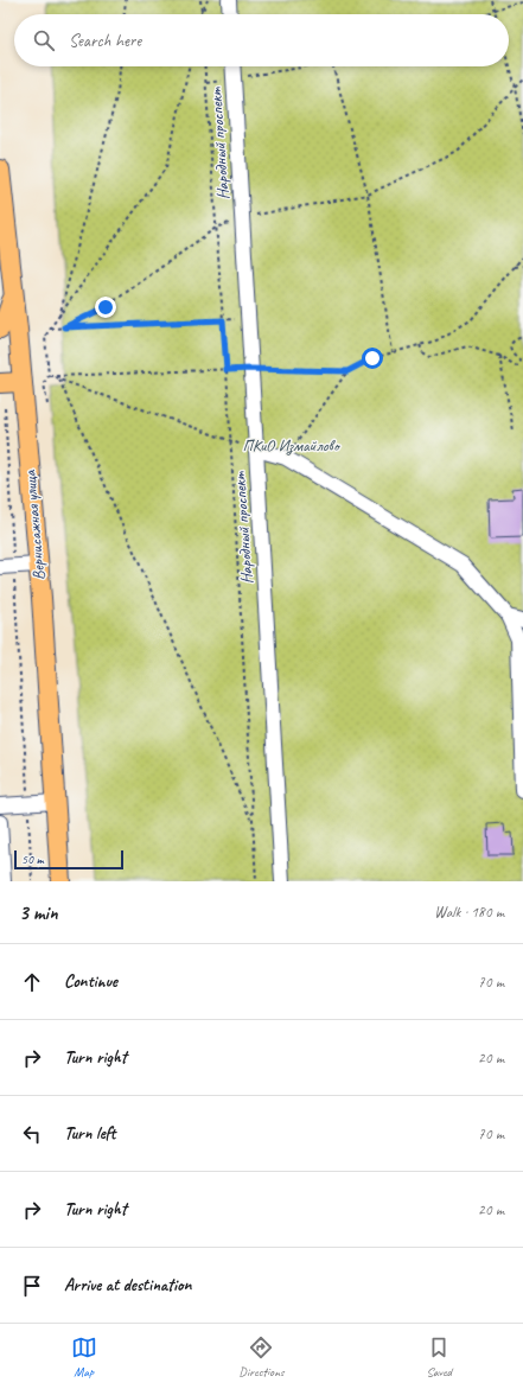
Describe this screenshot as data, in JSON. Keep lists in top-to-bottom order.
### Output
{
  "streets": {
    "main road": ["Вернисажная улица"],
    "street": ["Народный проспект"]
  },
  "parks": ["ПКиО Измайлово"],
  "scale_bar": "50 m",
  "page": {
    "search": "Search here",
    "scale": "50 m",
    "heading": ["3 min", "Walk · 180 m"],
    "list": [
      ["Continue", "70 m"],
      ["Turn right", "20 m"],
      ["Turn left", "70 m"],
      ["Turn right", "20 m"],
      "Arrive at destination"
    ],
    "nav": ["Map", "Directions", "Saved"]
  }
}
